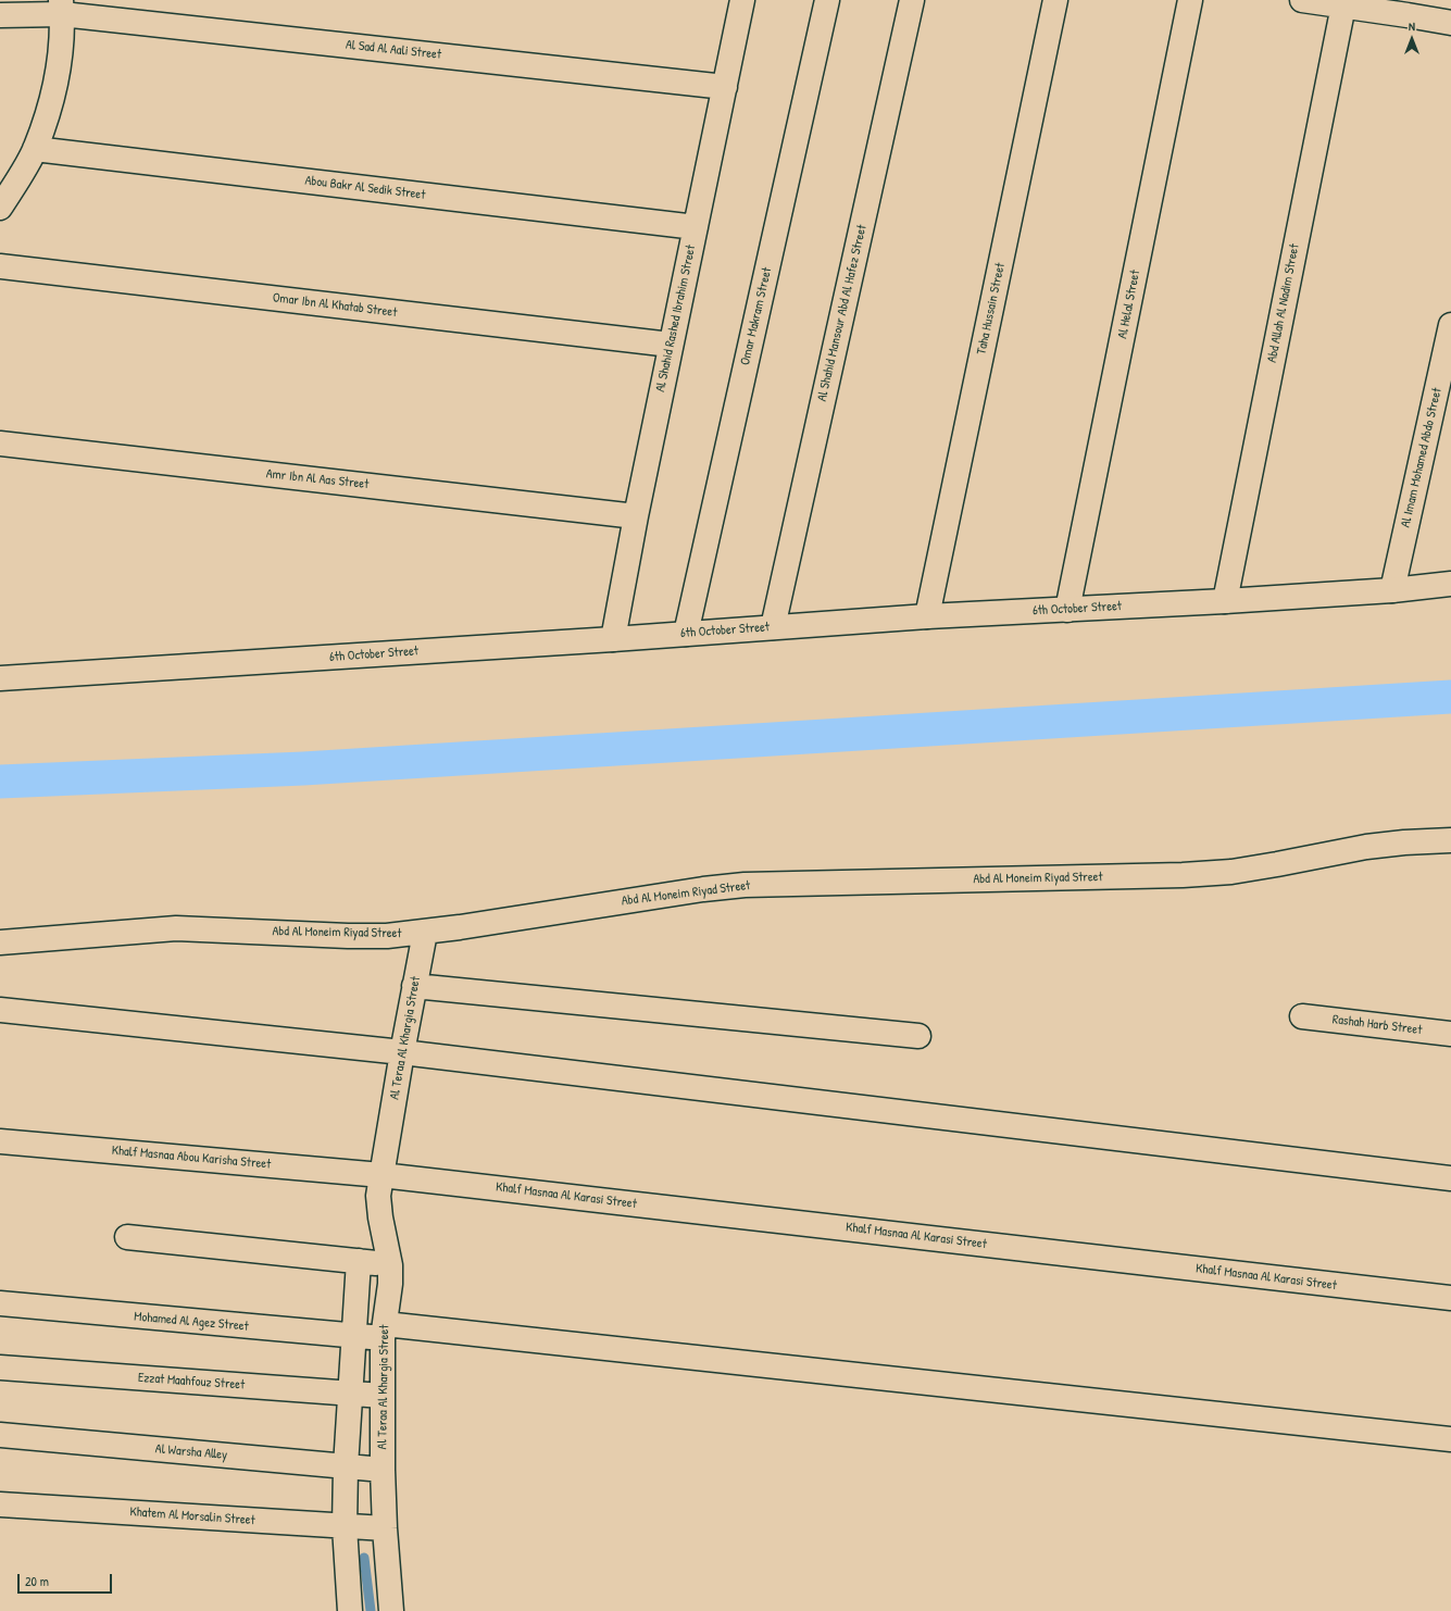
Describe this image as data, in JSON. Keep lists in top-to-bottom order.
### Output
{
  "streets": {
    "street": [
      "Al Sad Al Aali Street",
      "Abou Bakr Al Sedik Street",
      "Abd Allah Al Nadim Street",
      "Al Helal Street",
      "Omar Ibn Al Khatab Street",
      "Taha Hussain Street",
      "Al Shahid Mansour Abd Al Hafez Street",
      "Omar Makram Street",
      "Al Shahid Rashed Ibrahim Street",
      "Al Imam Mohamed Abdo Street",
      "Amr Ibn Al Aas Street",
      "6th October Street",
      "Abd Al Moneim Riyad Street",
      "Rashah Harb Street",
      "Al Teraa Al Khargia Street",
      "Khalf Masnaa Abou Karisha Street",
      "Khalf Masnaa Al Karasi Street",
      "Mohamed Al Agez Street",
      "Ezzat Maahfouz Street",
      "Al Warsha Alley",
      "Khatem Al Morsalin Street"
    ]
  },
  "crossings": [
    ["Al Sad Al Aali Street", "Al Shahid Rashed Ibrahim Street"],
    ["Abou Bakr Al Sedik Street", "Al Shahid Rashed Ibrahim Street"],
    ["Abd Allah Al Nadim Street", "6th October Street"],
    ["Al Helal Street", "6th October Street"],
    ["Omar Ibn Al Khatab Street", "Al Shahid Rashed Ibrahim Street"],
    ["Taha Hussain Street", "6th October Street"],
    ["Al Shahid Mansour Abd Al Hafez Street", "6th October Street"],
    ["Omar Makram Street", "6th October Street"],
    ["Al Shahid Rashed Ibrahim Street", "Amr Ibn Al Aas Street"],
    ["Al Shahid Rashed Ibrahim Street", "6th October Street"],
    ["Al Imam Mohamed Abdo Street", "6th October Street"],
    ["Abd Al Moneim Riyad Street", "Al Teraa Al Khargia Street"],
    ["Al Teraa Al Khargia Street", "Khalf Masnaa Abou Karisha Street"],
    ["Al Teraa Al Khargia Street", "Khalf Masnaa Al Karasi Street"],
    ["Al Teraa Al Khargia Street", "Mohamed Al Agez Street"],
    ["Al Teraa Al Khargia Street", "Ezzat Maahfouz Street"],
    ["Al Teraa Al Khargia Street", "Al Warsha Alley"],
    ["Al Teraa Al Khargia Street", "Khatem Al Morsalin Street"],
    ["Khalf Masnaa Abou Karisha Street", "Khalf Masnaa Al Karasi Street"]
  ],
  "scale_bar": "20 m",
  "north": "top"
}
